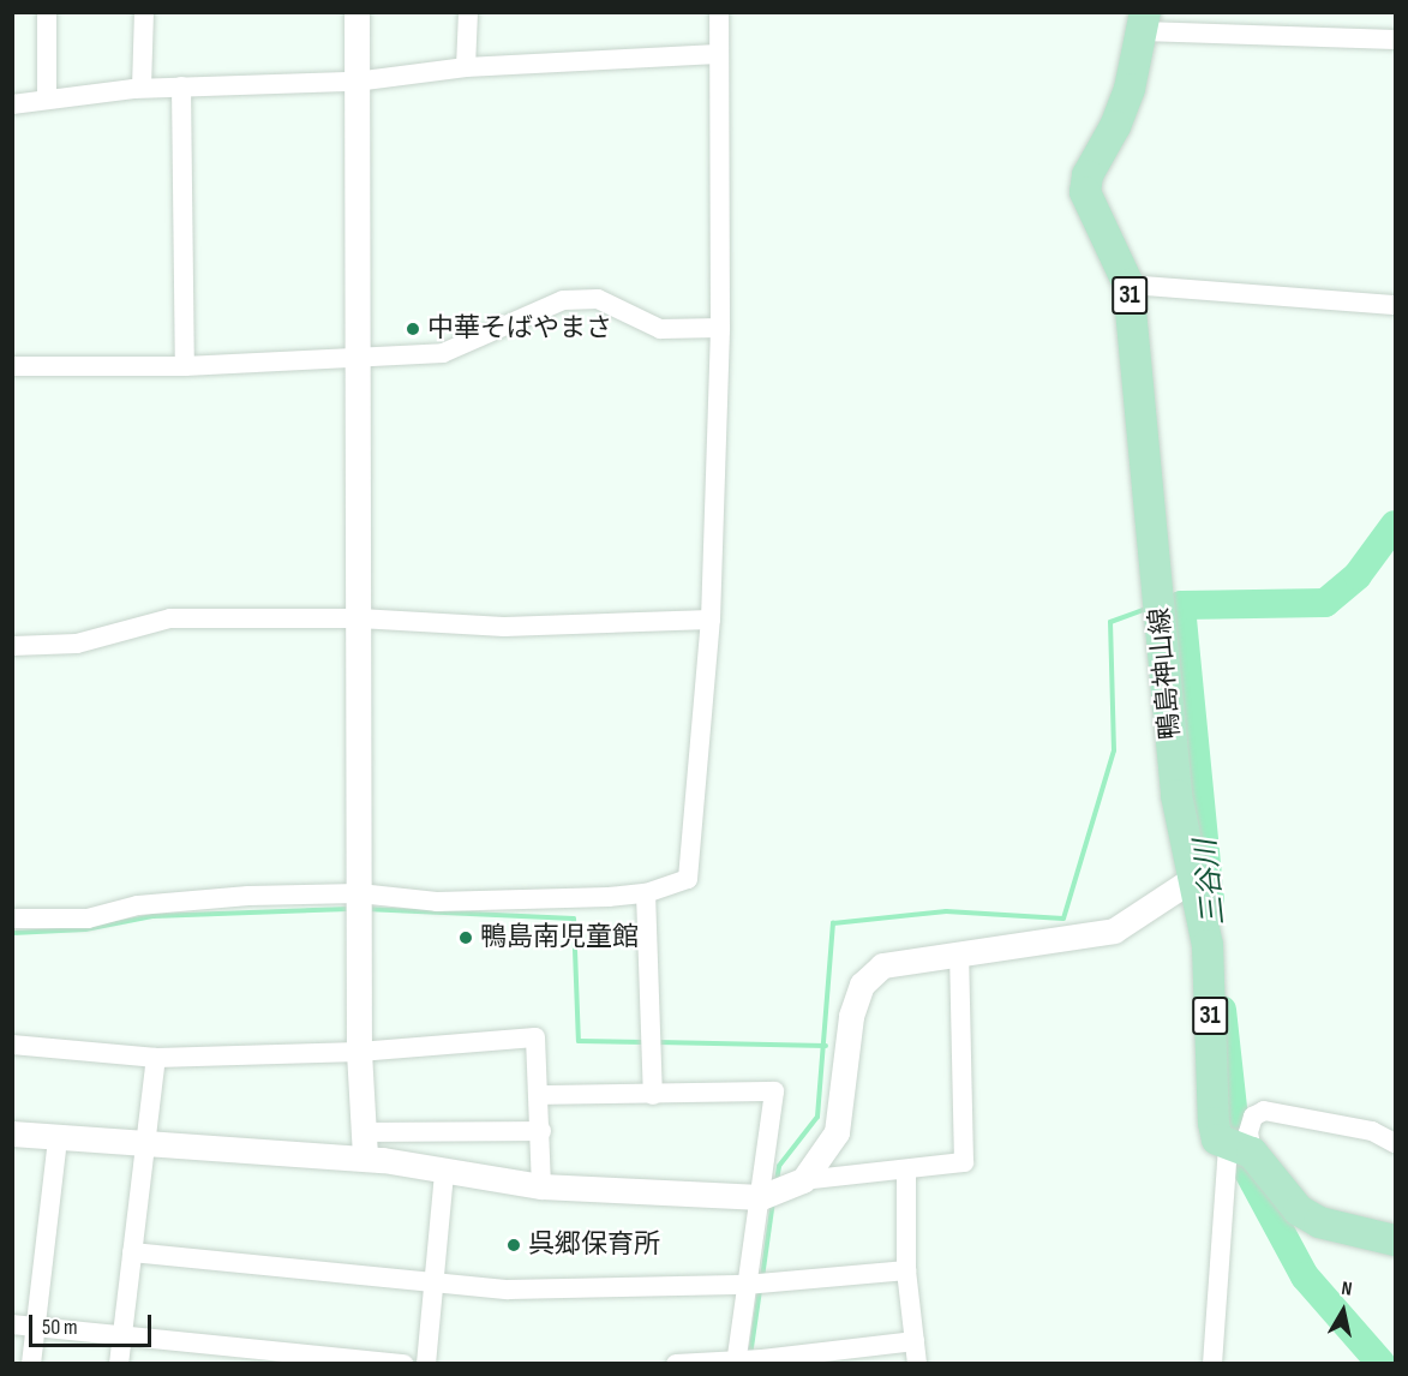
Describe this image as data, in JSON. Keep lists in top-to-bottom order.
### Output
{
  "streets": {
    "main road": ["31", "鴨島神山線"]
  },
  "water": ["三谷川"],
  "places": ["中華そばやまさ", "鴨島南児童館", "呉郷保育所"],
  "scale_bar": "50 m",
  "north": "top"
}
